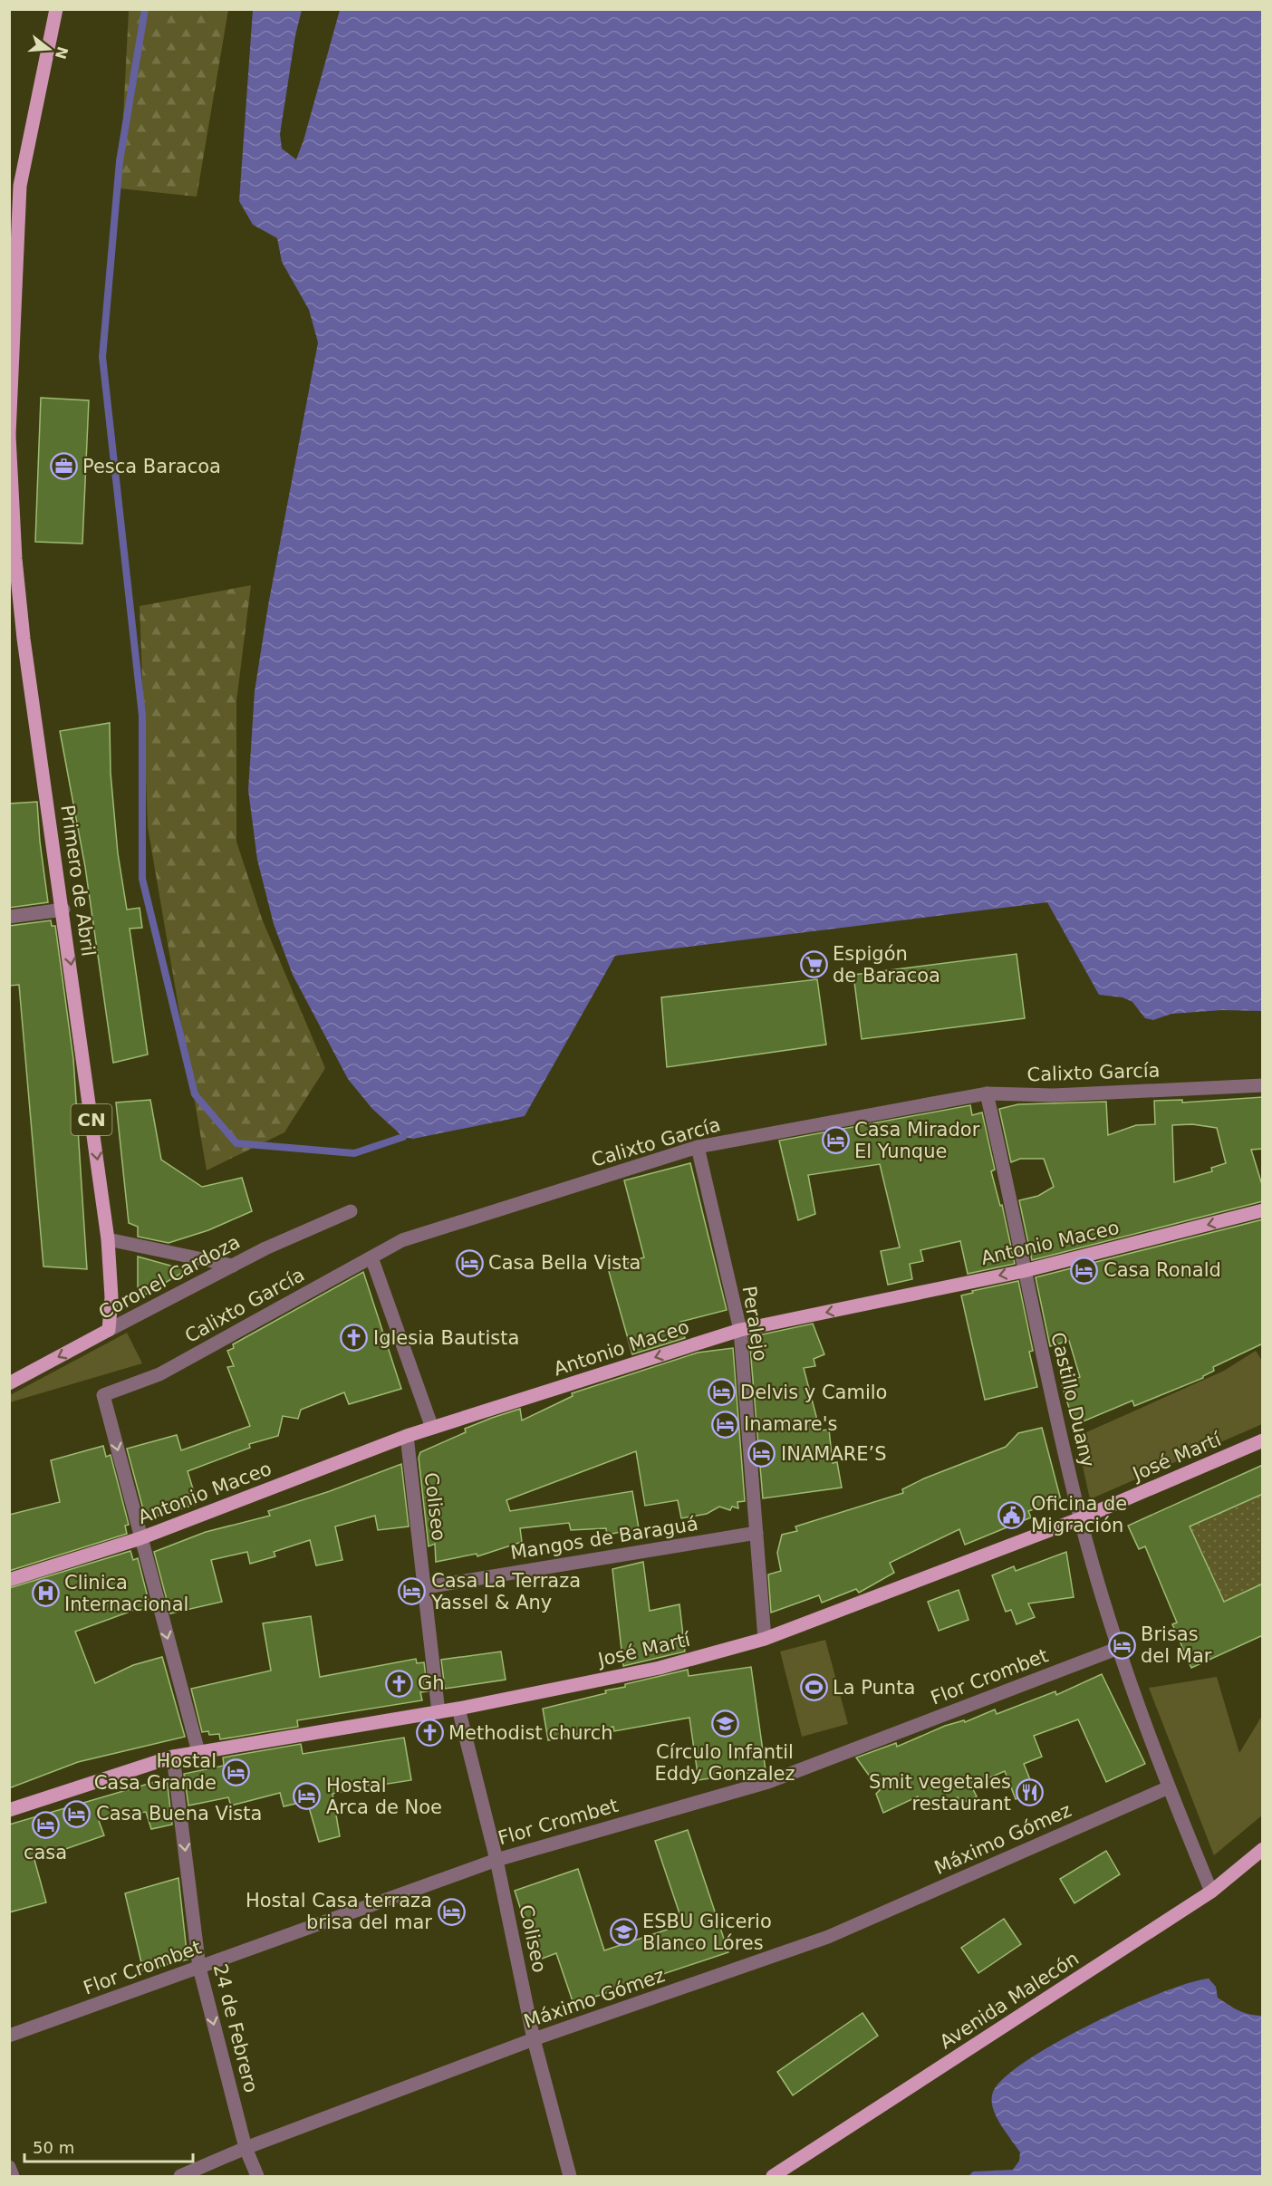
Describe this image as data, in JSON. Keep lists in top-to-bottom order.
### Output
{
  "streets": {
    "main road": [
      "Primero de Abril",
      "CN",
      "Antonio Maceo",
      "Coronel Cardoza",
      "José Martí",
      "Avenida Malecón"
    ],
    "street": [
      "Calixto García",
      "Peralejo",
      "Castillo Duany",
      "Coliseo",
      "Mangos de Baraguá",
      "Flor Crombet",
      "Máximo Gómez",
      "24 de Febrero"
    ]
  },
  "crossings": [
    ["Primero de Abril", "Coronel Cardoza"],
    ["Calixto García", "Antonio Maceo"],
    ["Calixto García", "Peralejo"],
    ["Calixto García", "Castillo Duany"],
    ["Antonio Maceo", "Peralejo"],
    ["Antonio Maceo", "Castillo Duany"],
    ["Antonio Maceo", "Coliseo"],
    ["Peralejo", "José Martí"],
    ["Peralejo", "Mangos de Baraguá"],
    ["Castillo Duany", "José Martí"],
    ["Castillo Duany", "Flor Crombet"],
    ["Castillo Duany", "Máximo Gómez"],
    ["Castillo Duany", "Avenida Malecón"],
    ["José Martí", "Coliseo"],
    ["José Martí", "24 de Febrero"],
    ["Coliseo", "Mangos de Baraguá"],
    ["Coliseo", "Flor Crombet"],
    ["Coliseo", "Máximo Gómez"],
    ["Flor Crombet", "24 de Febrero"],
    ["Máximo Gómez", "24 de Febrero"]
  ],
  "one_way": ["Antonio Maceo", "24 de Febrero"],
  "places": {
    "office": ["Pesca Baracoa"],
    "supermarket": ["Espigón de Baracoa"],
    "hotel": [
      "Casa Mirador El Yunque",
      "Casa Bella Vista",
      "Casa Ronald",
      "Delvis y Camilo",
      "Inamare's",
      "INAMARE’S",
      "Casa La Terraza Yassel & Any",
      "Brisas del Mar",
      "Hostal Casa Grande",
      "Hostal Arca de Noe",
      "Casa Buena Vista",
      "casa",
      "Hostal Casa terraza brisa del mar"
    ],
    "church": ["Iglesia Bautista", "Gh", "Methodist church"],
    "public building": ["Oficina de Migración"],
    "hospital": ["Clinica Internacional"],
    "sports": ["La Punta"],
    "school or university": ["Círculo Infantil Eddy Gonzalez", "ESBU Glicerio Blanco Lóres"],
    "restaurant": ["Smit vegetales restaurant"]
  },
  "scale_bar": "50 m",
  "north": "right"
}
